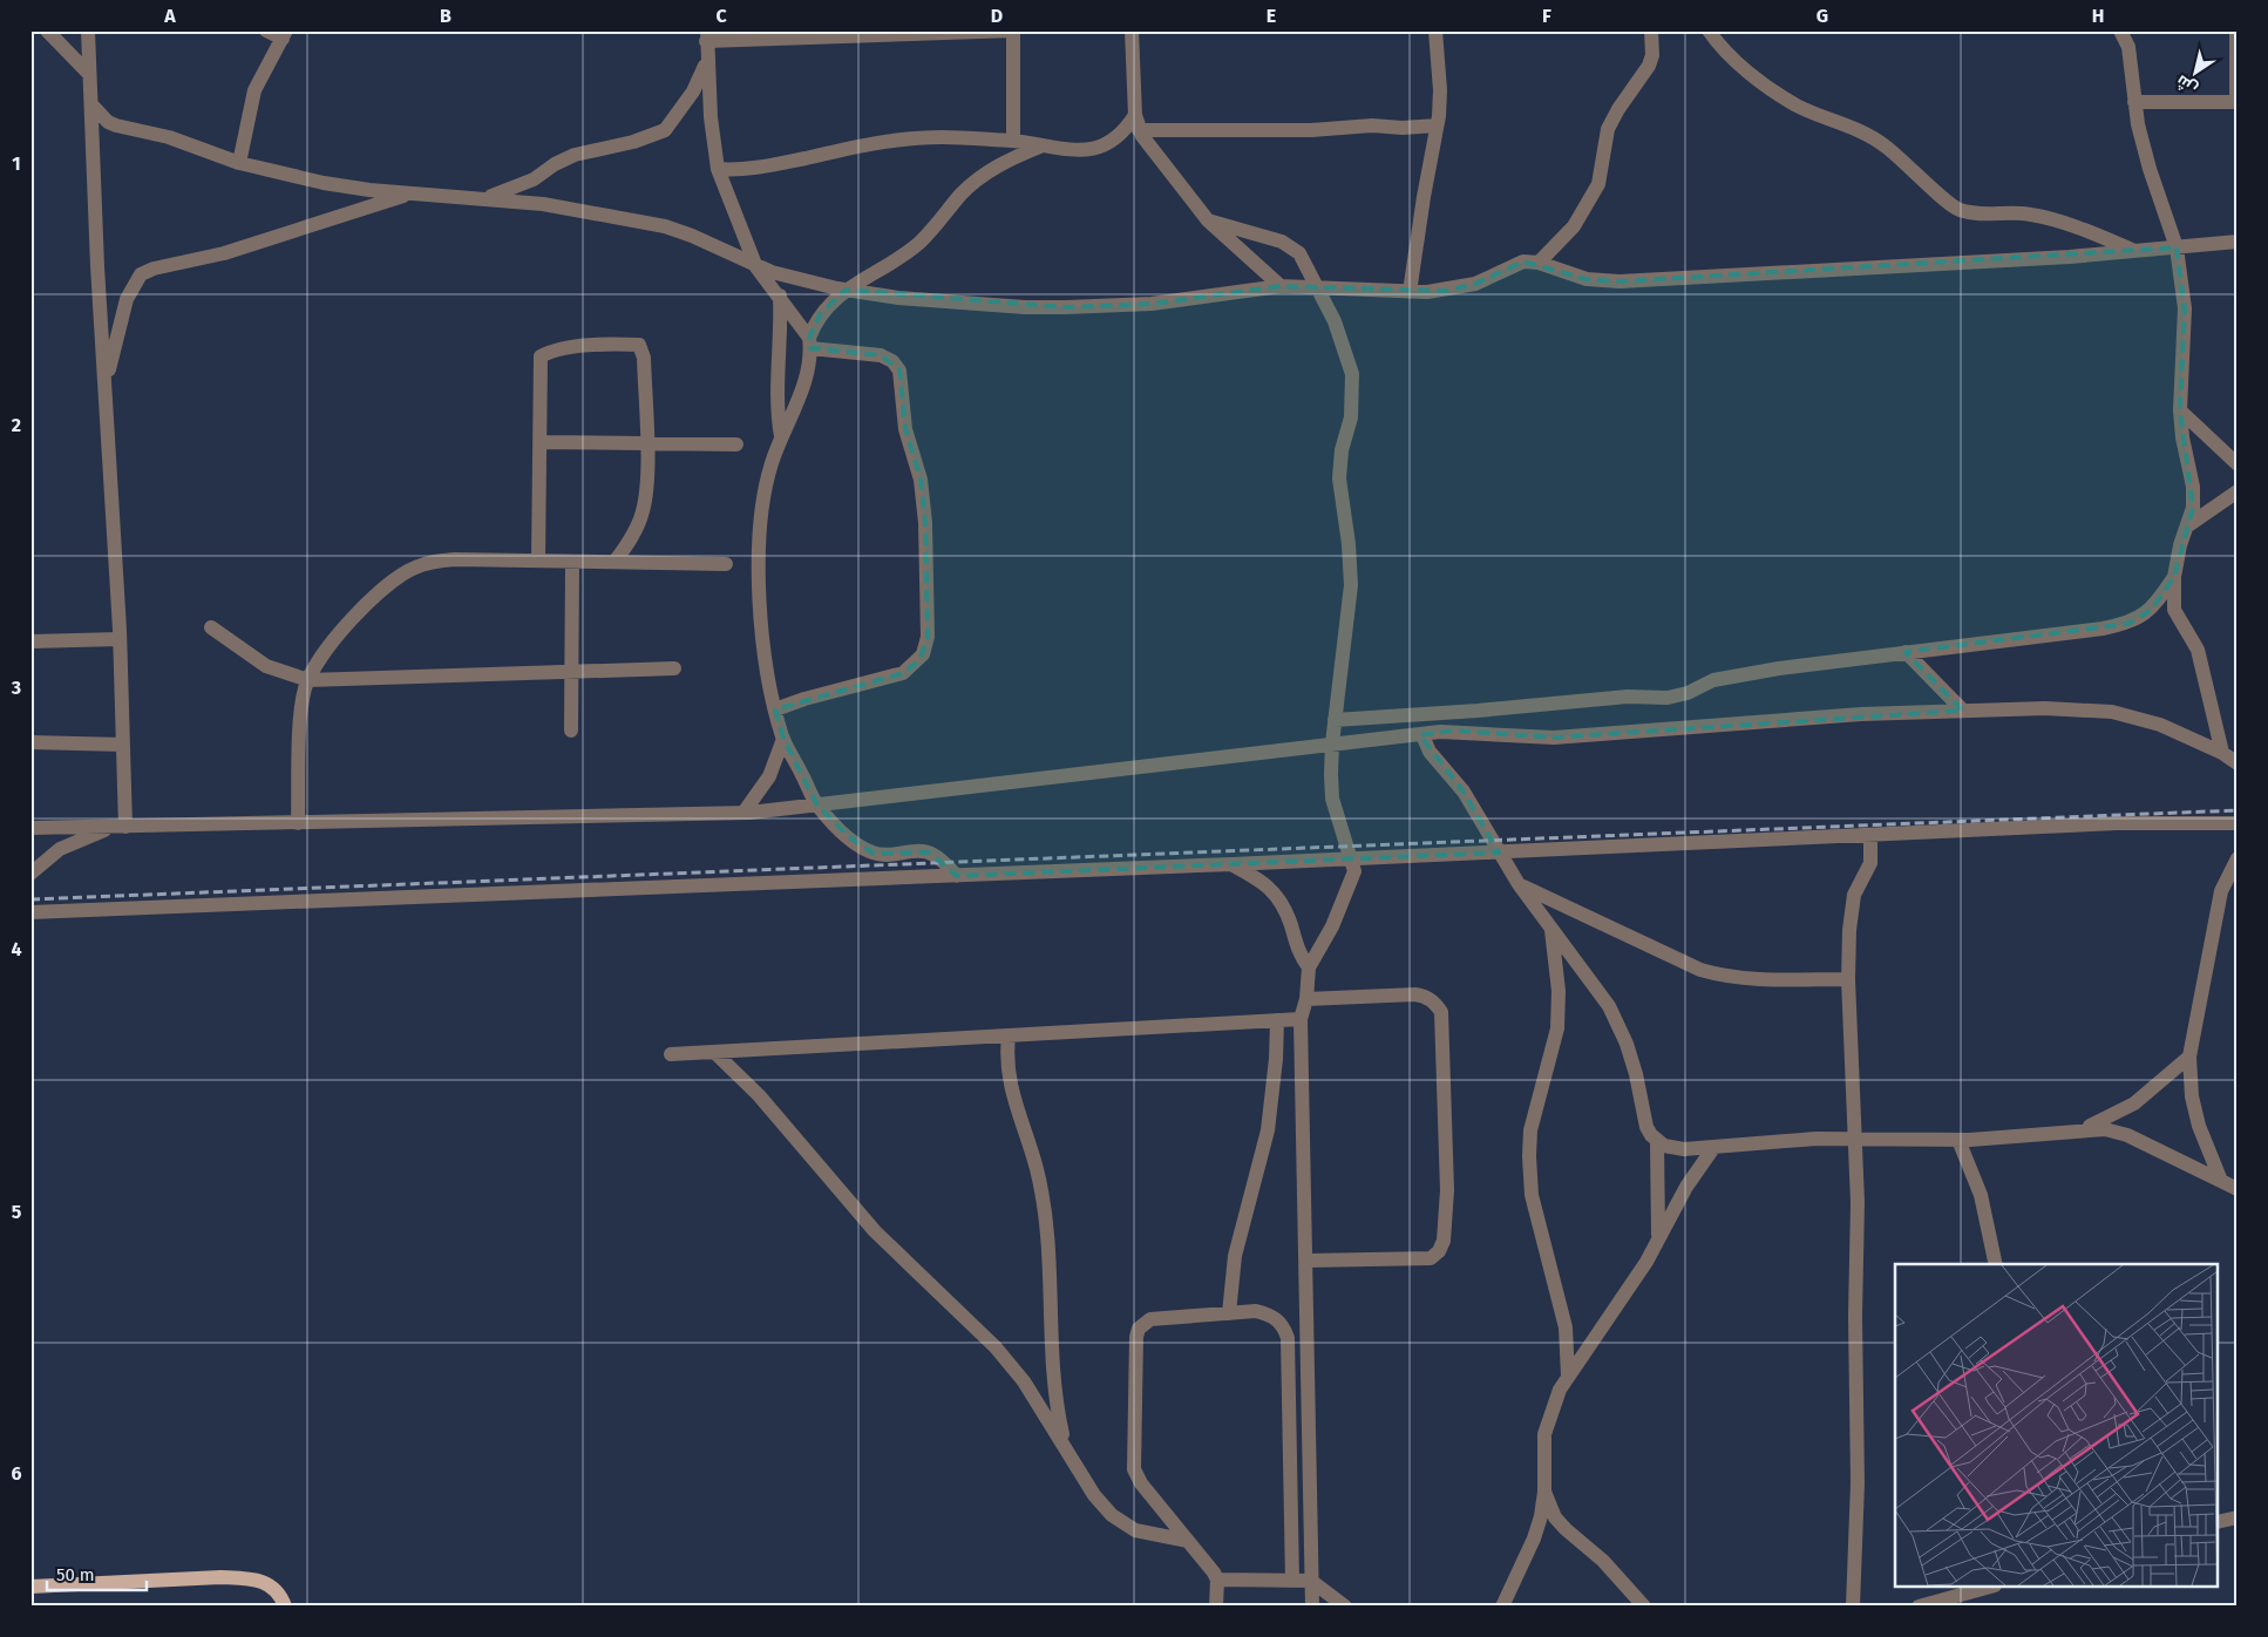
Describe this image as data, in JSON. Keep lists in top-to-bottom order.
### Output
{
  "scale_bar": "50 m",
  "north": "bottom left",
  "grid": {
    "columns": [
      "A",
      "B",
      "C",
      "D",
      "E",
      "F",
      "G",
      "H"
    ],
    "rows": [
      "1",
      "2",
      "3",
      "4",
      "5",
      "6"
    ]
  }
}
